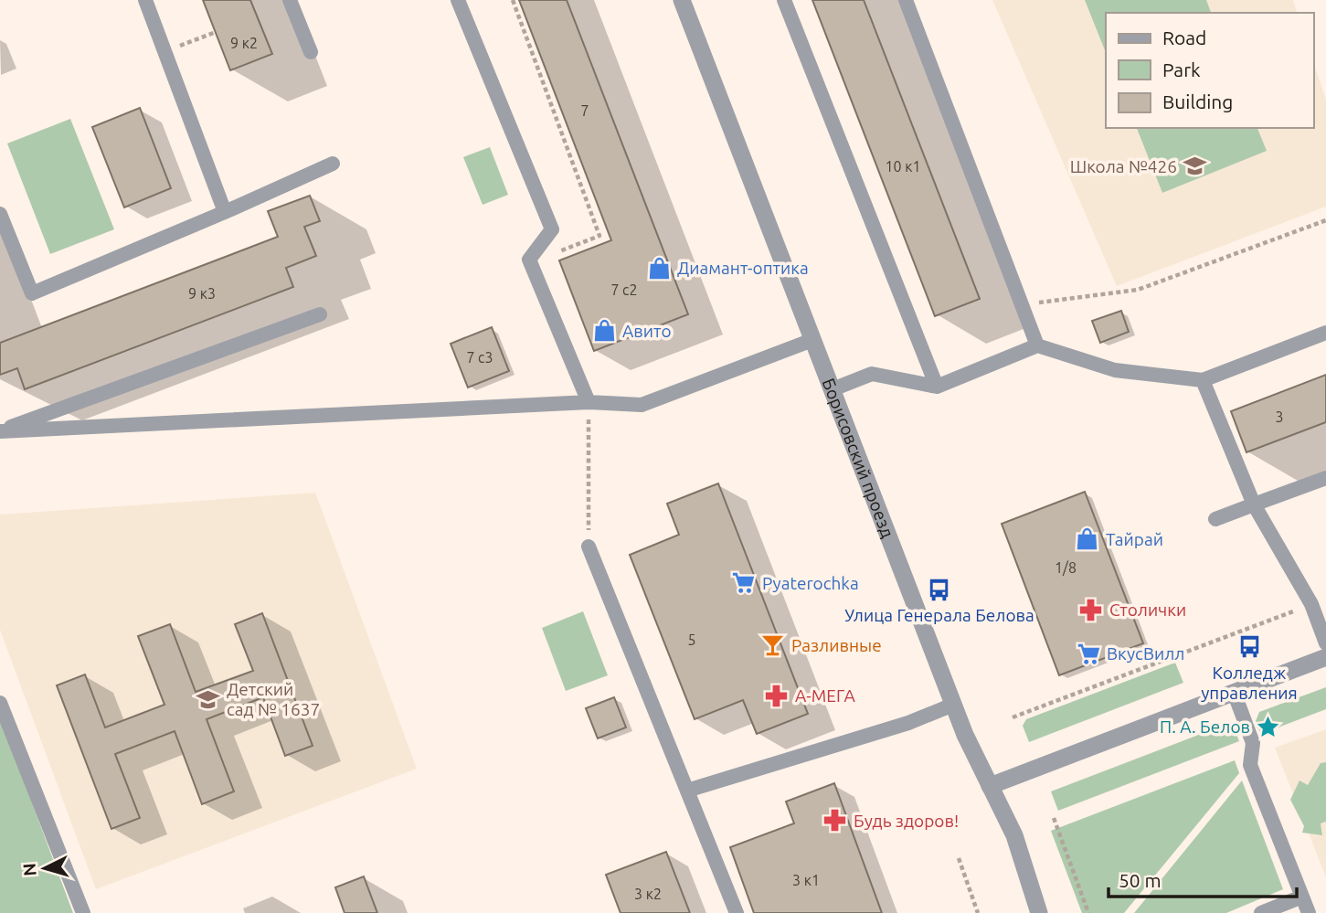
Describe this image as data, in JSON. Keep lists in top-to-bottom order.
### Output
{
  "streets": {
    "street": ["Борисовский проезд"]
  },
  "places": {
    "school or university": ["Школа №426", "Детский сад № 1637"],
    "shop": ["Диамант-оптика", "Авито", "Тайрай"],
    "supermarket": ["Pyaterochka", "ВкусВилл"],
    "bus stop": ["Улица Генерала Белова", "Колледж управления"],
    "pharmacy": ["Столички", "А-МЕГА", "Будь здоров!"],
    "bar": ["Разливные"],
    "place": ["П. А. Белов"]
  },
  "house_numbers": [
    "9 к2",
    "7",
    "10 к1",
    "7 с2",
    "9 к3",
    "7 с3",
    "3",
    "1/8",
    "5",
    "3 к1",
    "3 к2"
  ],
  "legend": ["Road", "Park", "Building"],
  "scale_bar": "50 m",
  "north": "left"
}
